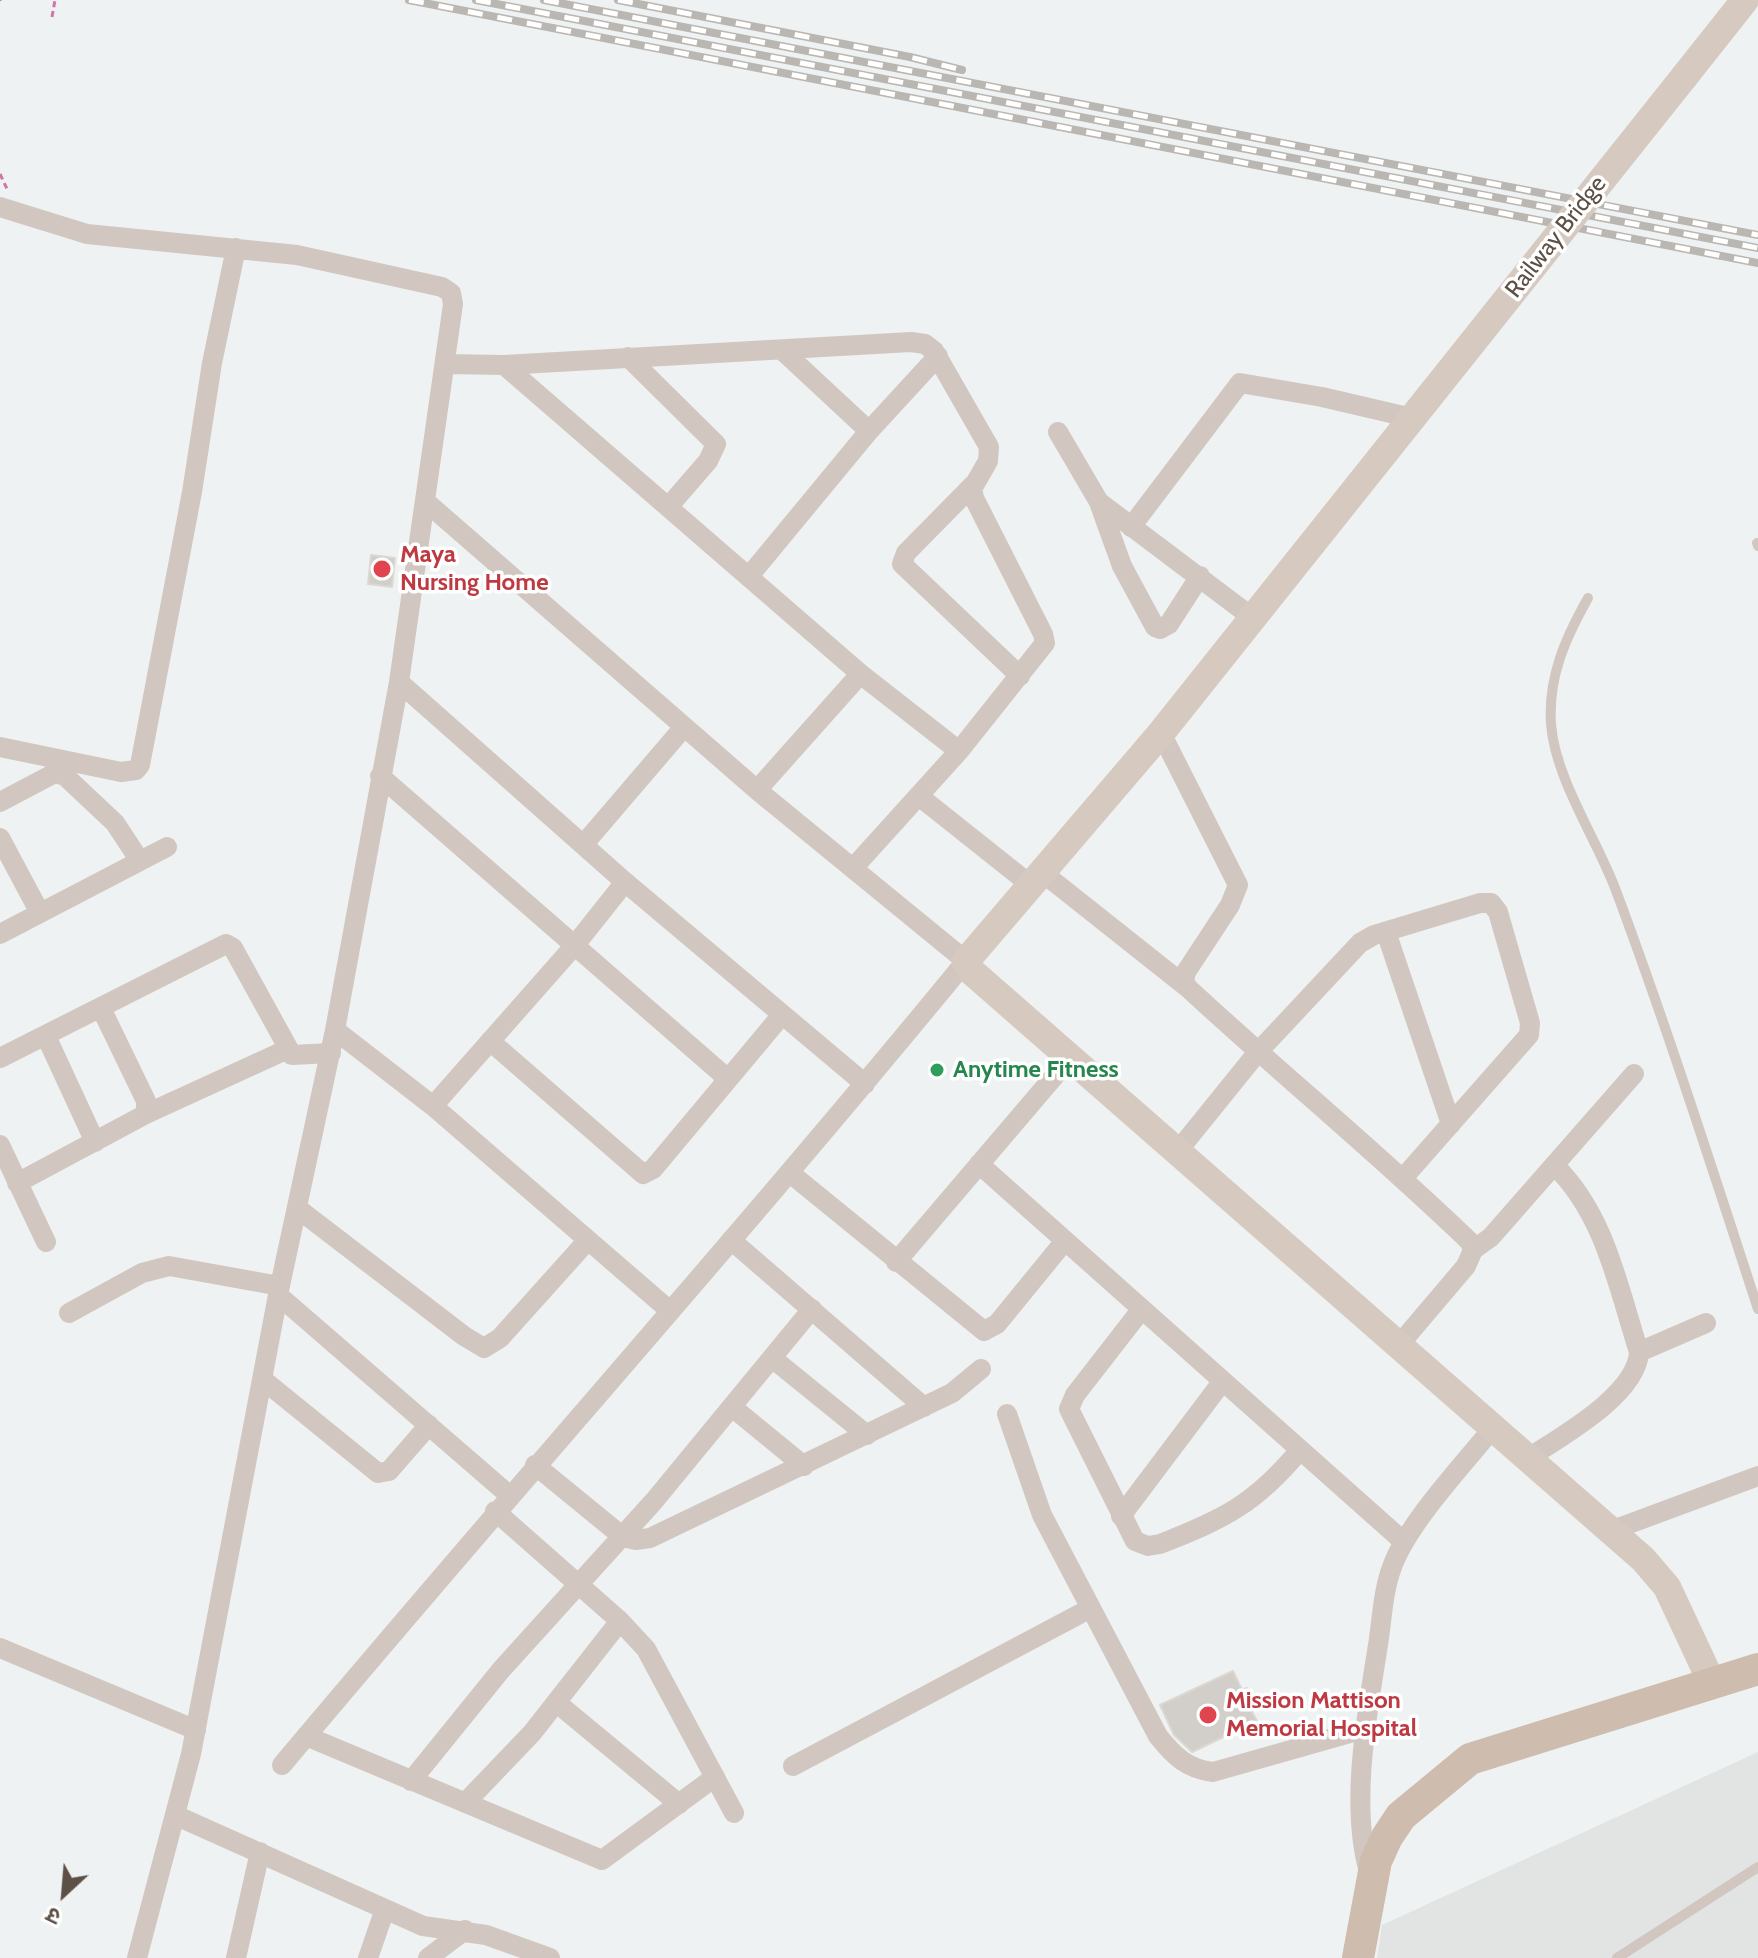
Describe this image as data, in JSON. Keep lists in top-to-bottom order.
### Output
{
  "streets": {
    "street": ["Railway Bridge"]
  },
  "places": ["Maya Nursing Home", "Anytime Fitness", "Mission Mattison Memorial Hospital"],
  "north": "bottom left"
}
